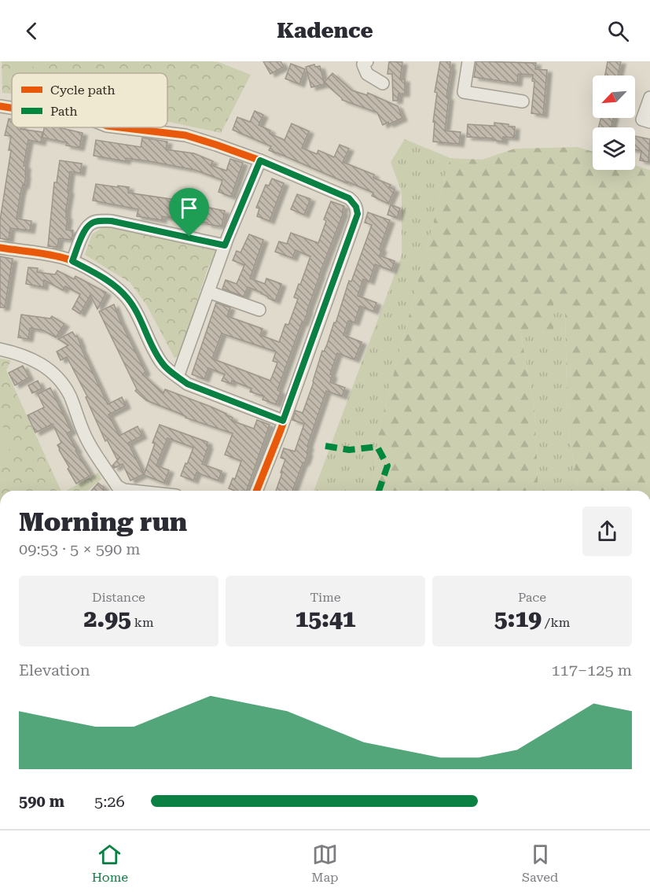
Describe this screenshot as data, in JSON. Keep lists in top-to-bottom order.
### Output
{
  "legend": ["Cycle path", "Path"],
  "north": "bottom left",
  "page": {
    "header": "Kadence",
    "heading": ["Morning run", "09:53 · 5 × 590 m"],
    "stats": [
      ["Distance", "2.95 km"],
      ["Time", "15:41"],
      ["Pace", "5:19 /km"]
    ],
    "chart": ["Elevation", "117–125 m"],
    "list": [
      {
        "name": "590 m",
        "note": "5:26"
      }
    ],
    "tabs": ["Home", "Map", "Saved"]
  }
}
